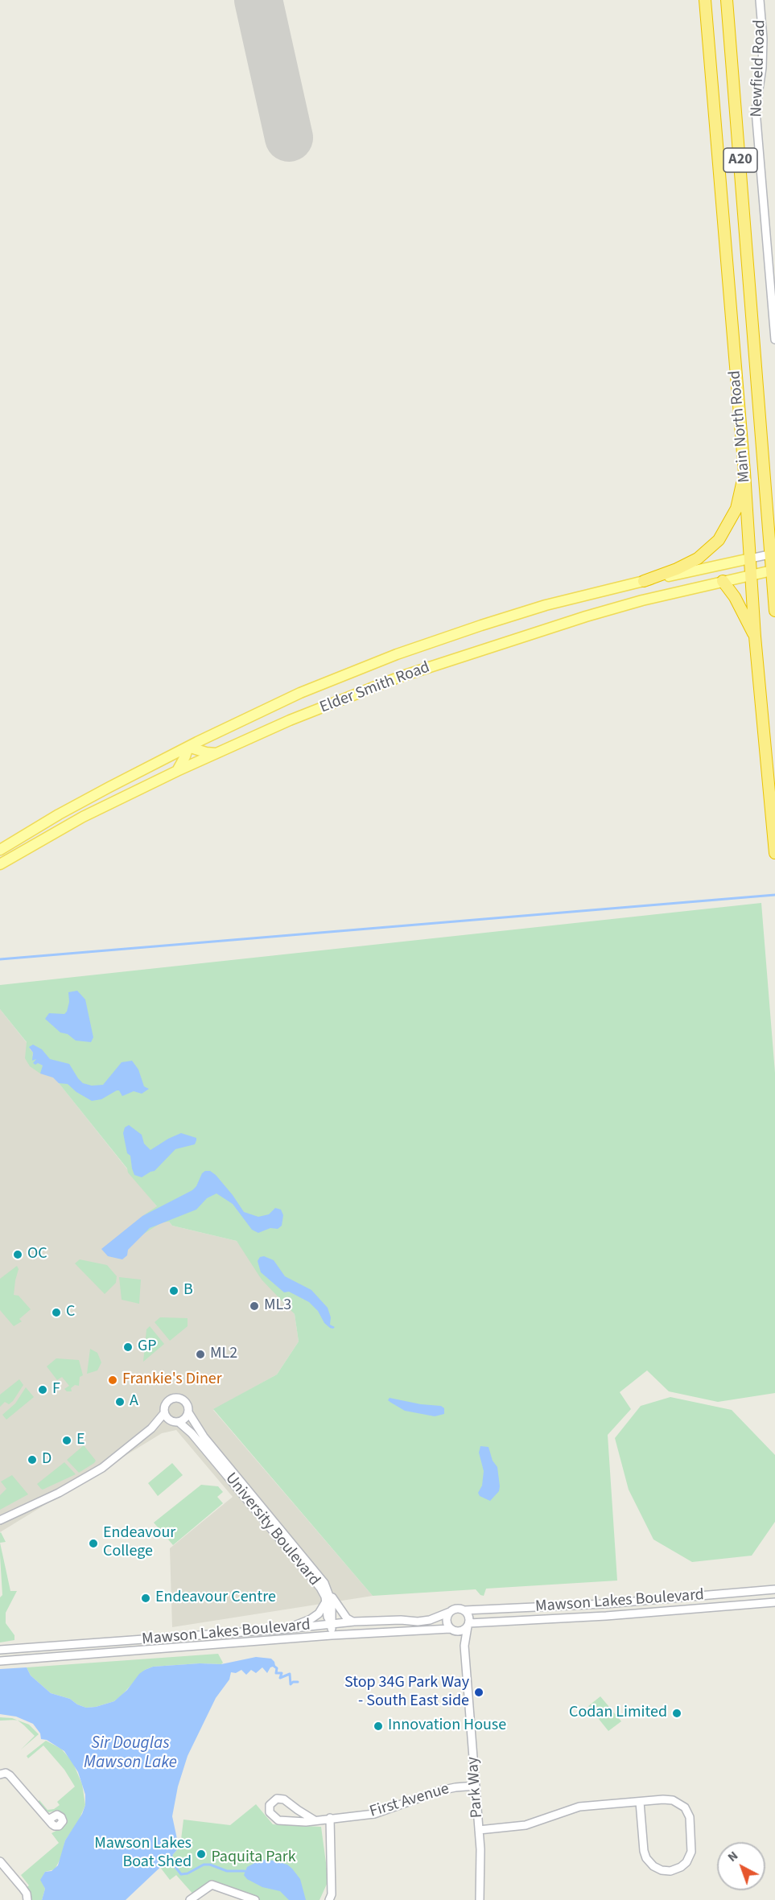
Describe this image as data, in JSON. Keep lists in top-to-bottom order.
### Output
{
  "streets": {
    "highway": ["A20", "Main North Road"],
    "main road": ["Elder Smith Road"],
    "street": [
      "Newfield Road",
      "University Boulevard",
      "Mawson Lakes Boulevard",
      "Park Way",
      "First Avenue"
    ]
  },
  "crossings": [
    ["Main North Road", "Elder Smith Road"],
    ["University Boulevard", "Mawson Lakes Boulevard"],
    ["Mawson Lakes Boulevard", "Park Way"],
    ["Park Way", "First Avenue"]
  ],
  "water": ["Sir Douglas Mawson Lake"],
  "parks": ["Paquita Park"],
  "places": [
    "OC",
    "B",
    "ML3",
    "C",
    "GP",
    "ML2",
    "Frankie's Diner",
    "F",
    "A",
    "E",
    "D",
    "Endeavour College",
    "Endeavour Centre",
    "Stop 34G Park Way - South East side",
    "Codan Limited",
    "Innovation House",
    "Mawson Lakes Boat Shed"
  ],
  "north": "top left"
}
